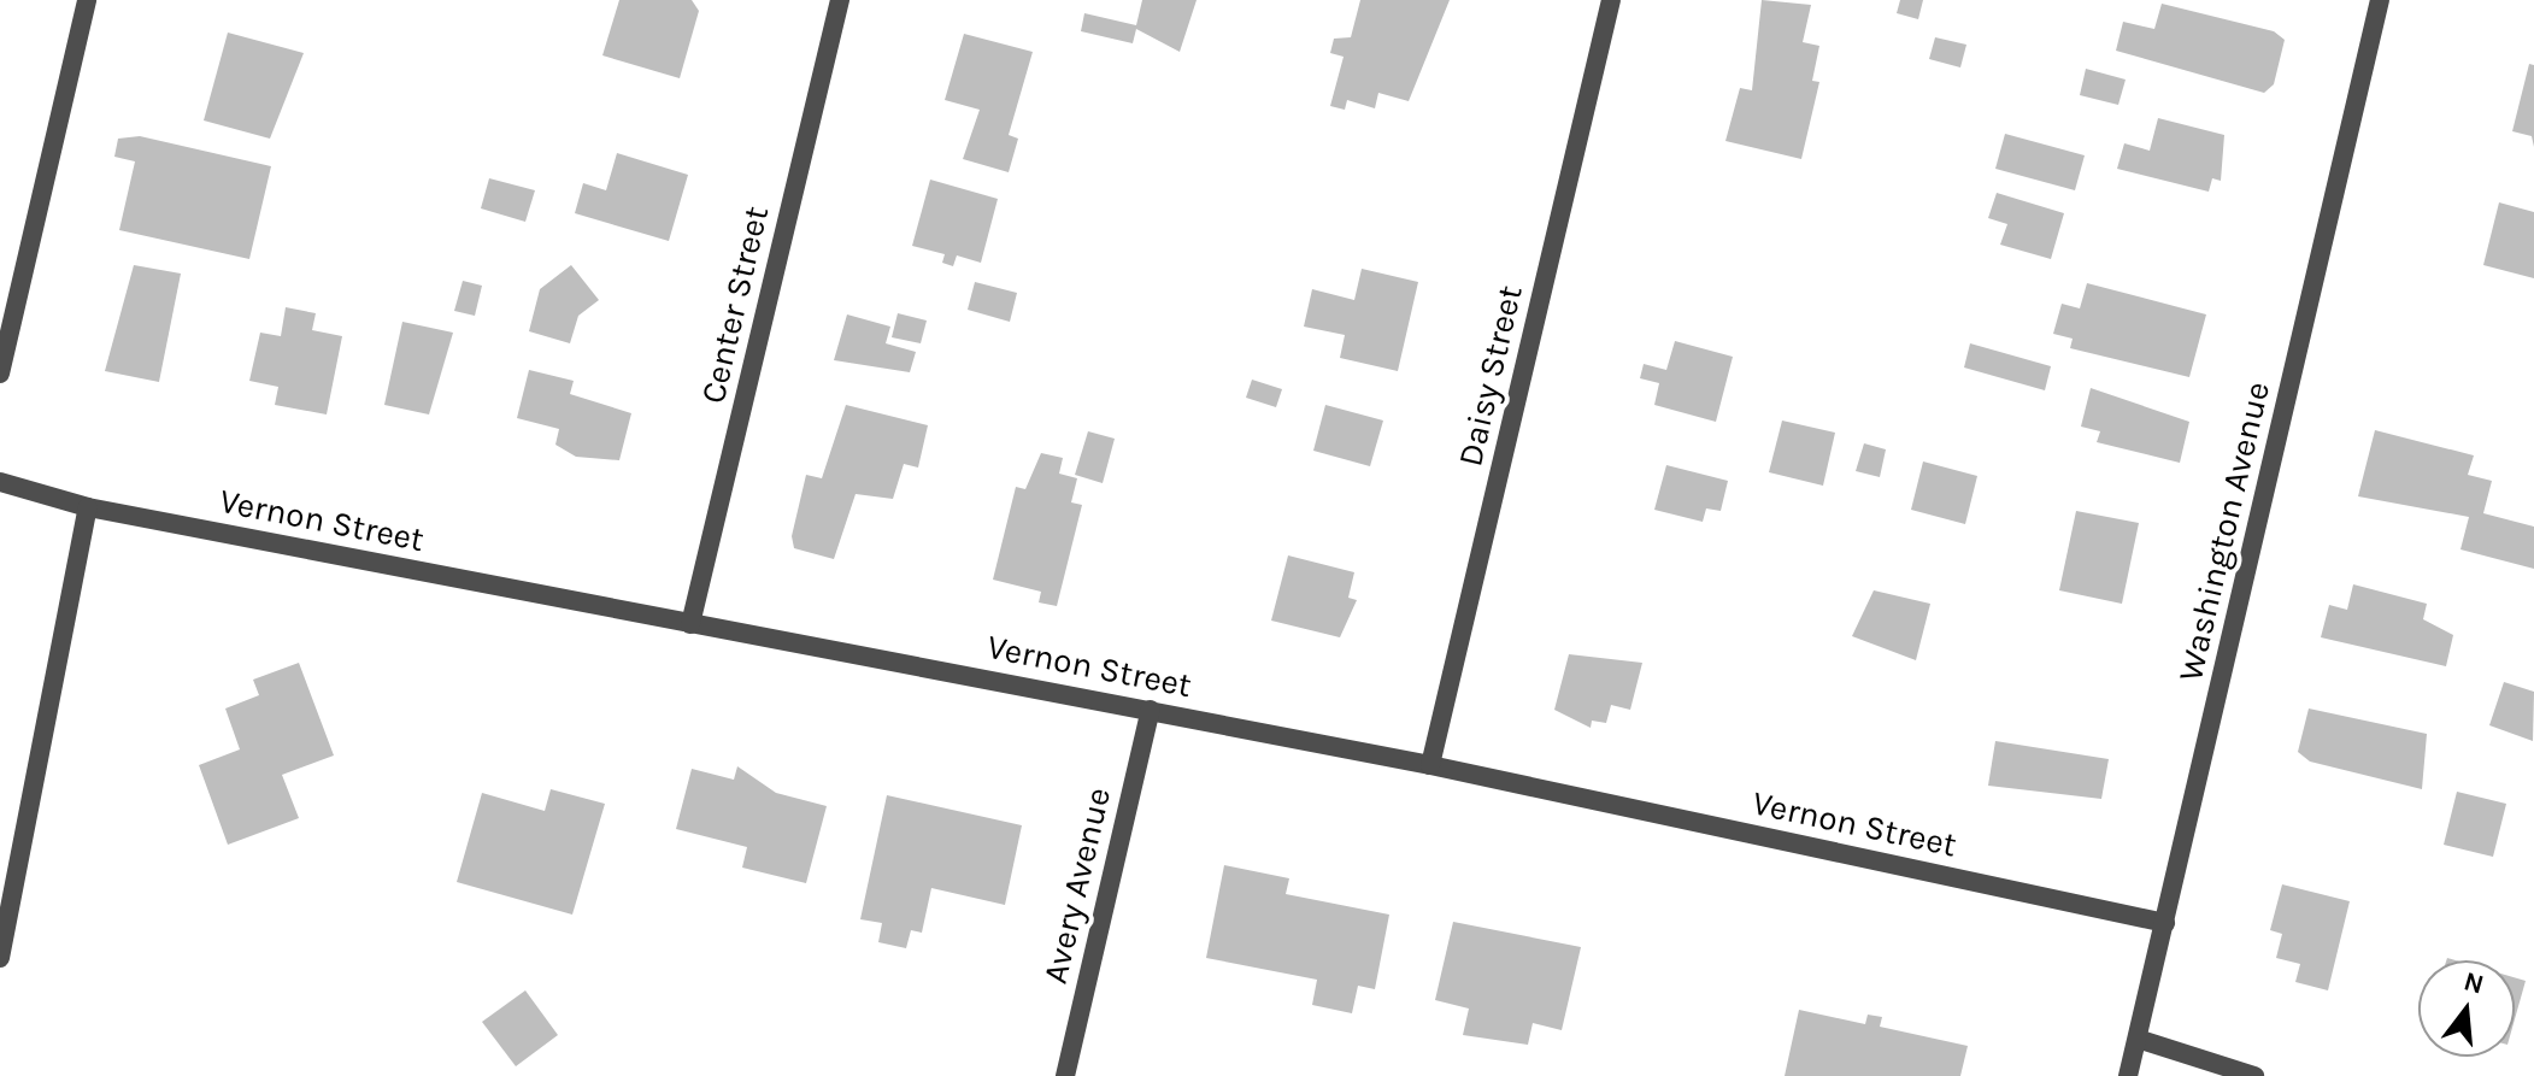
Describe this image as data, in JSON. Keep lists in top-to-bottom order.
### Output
{
  "streets": {
    "street": [
      "Center Street",
      "Daisy Street",
      "Vernon Street",
      "Washington Avenue",
      "Avery Avenue"
    ]
  },
  "crossings": [
    ["Center Street", "Vernon Street"],
    ["Daisy Street", "Vernon Street"],
    ["Vernon Street", "Washington Avenue"],
    ["Vernon Street", "Avery Avenue"]
  ],
  "north": "top"
}
